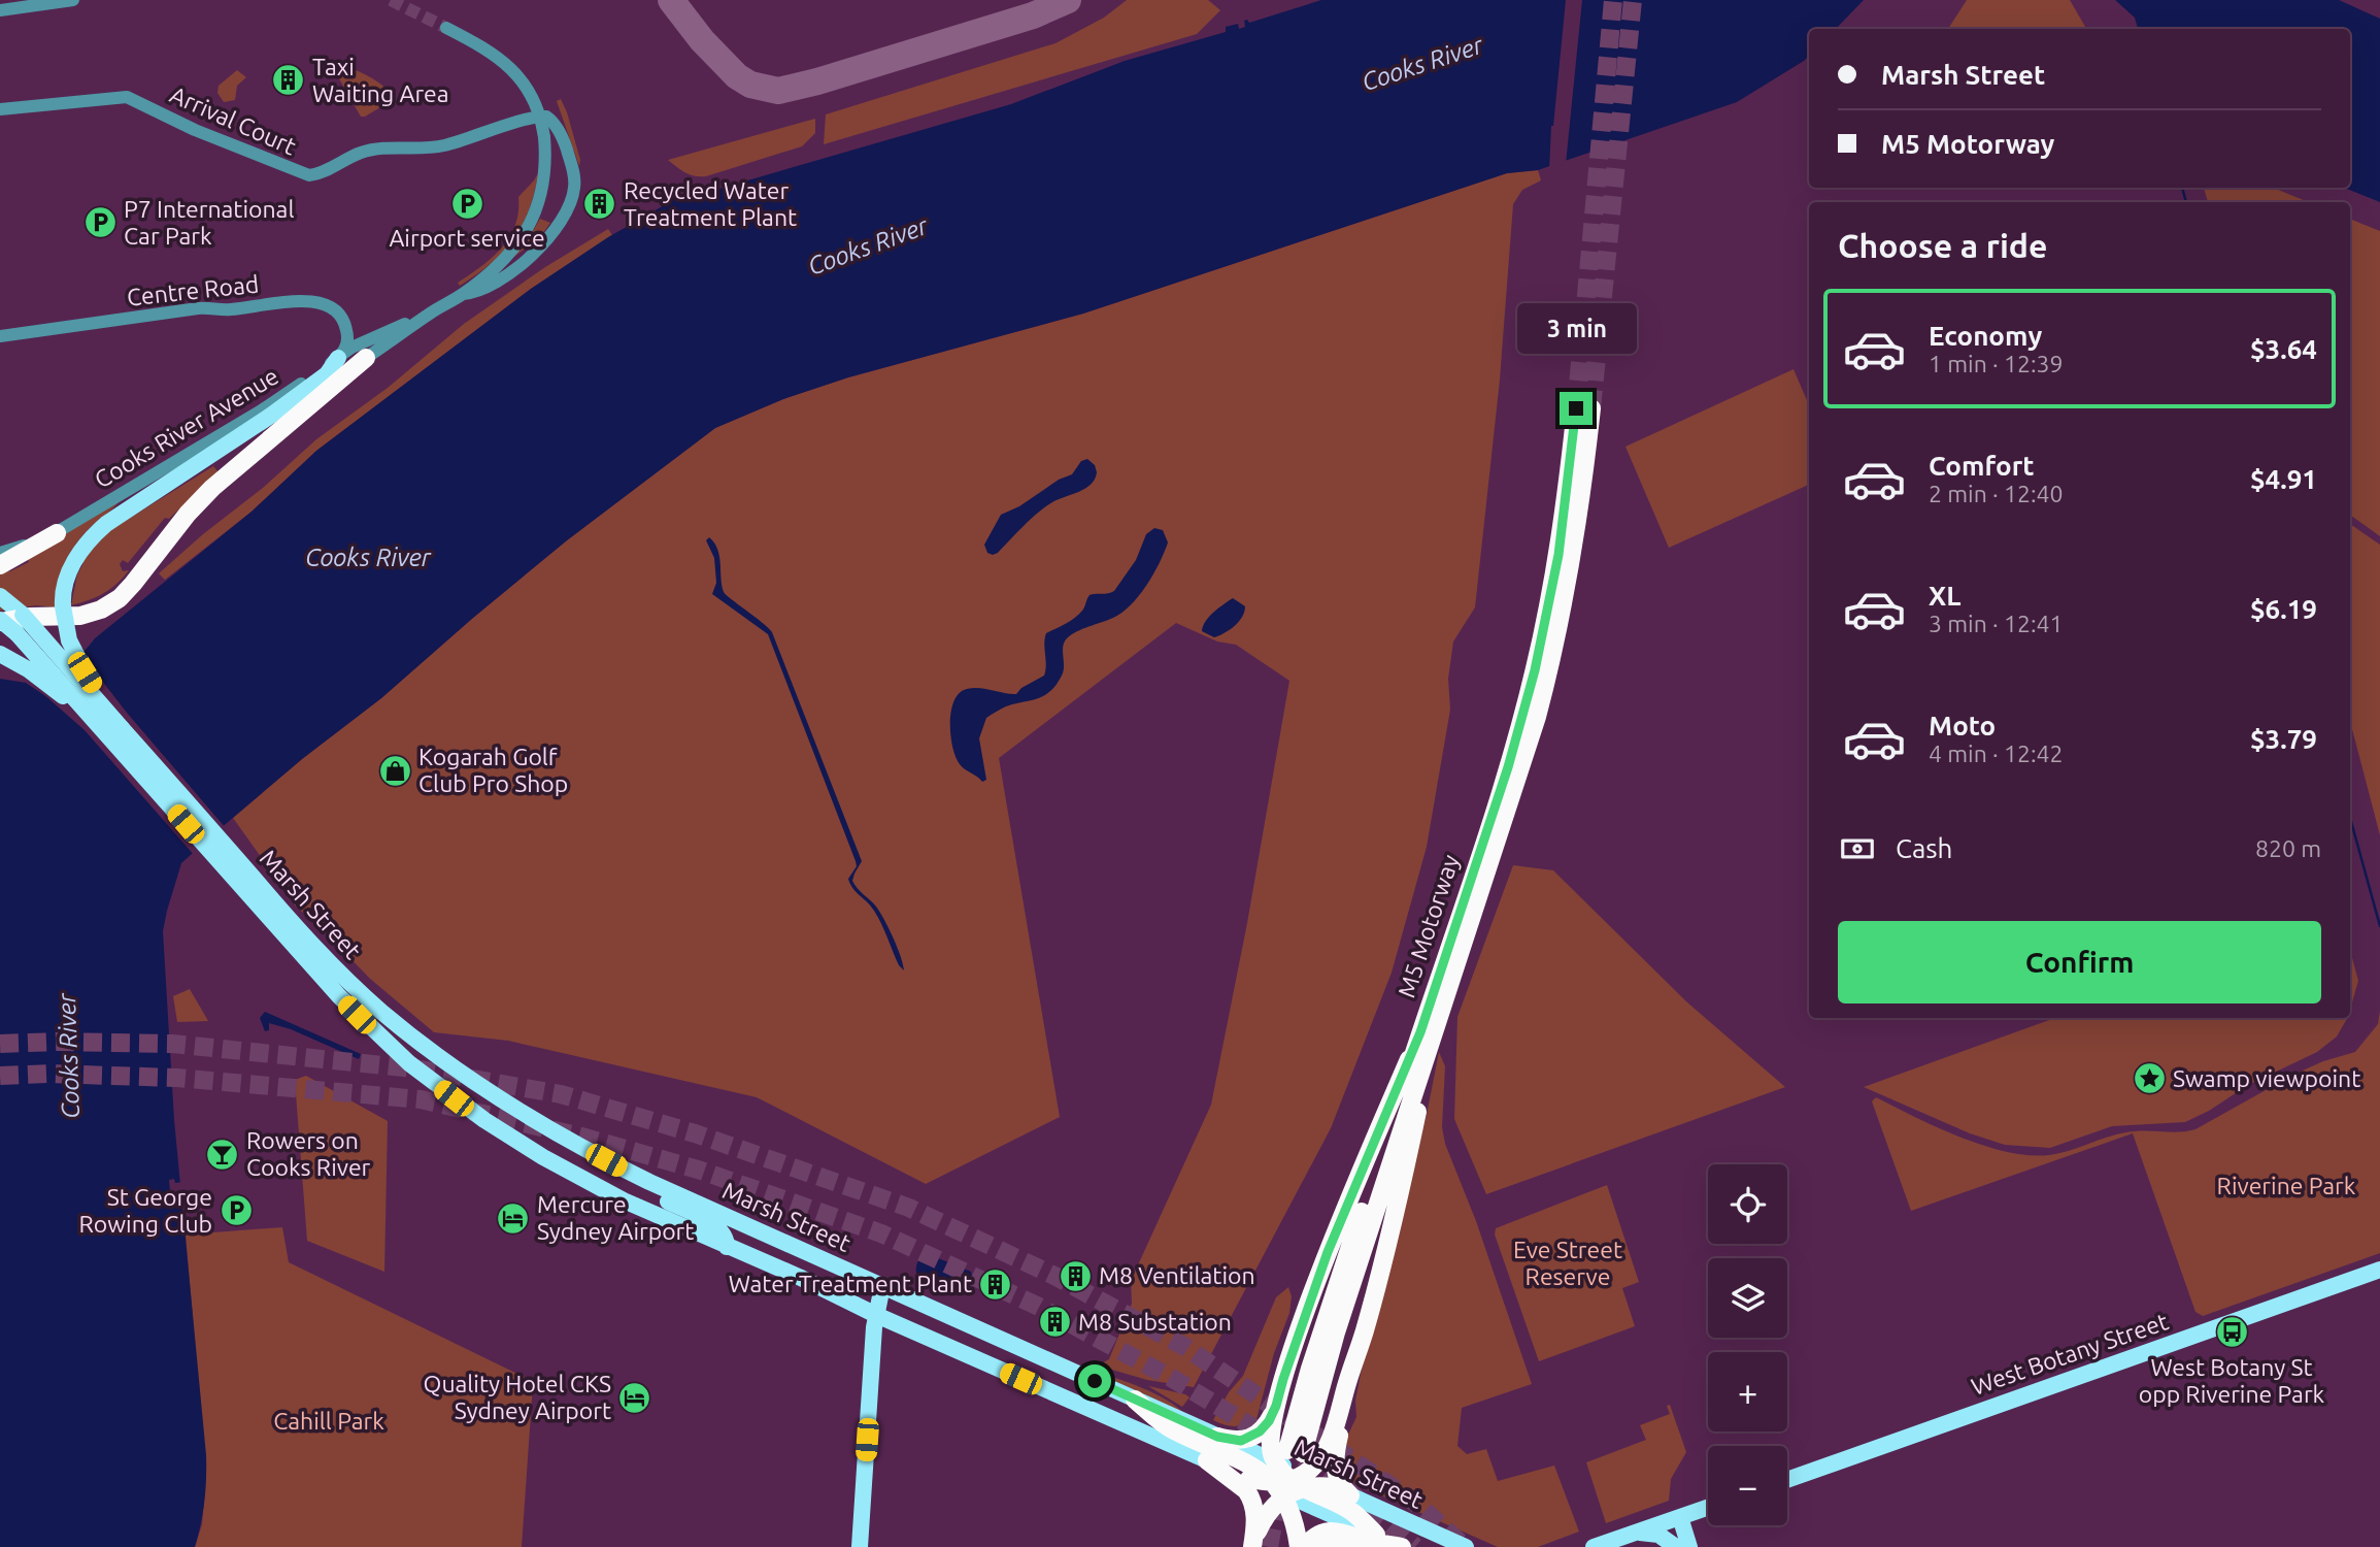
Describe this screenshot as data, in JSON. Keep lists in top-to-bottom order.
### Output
{
  "streets": {
    "highway": ["M5 Motorway"],
    "main road": ["Marsh Street", "West Botany Street"],
    "street": ["Arrival Court", "Centre Road", "Cooks River Avenue"]
  },
  "crossings": [
    ["Centre Road", "Cooks River Avenue"],
    ["Marsh Street", "M5 Motorway"]
  ],
  "water": ["Cooks River"],
  "parks": ["Riverine Park", "Eve Street Reserve", "Cahill Park"],
  "places": {
    "building": [
      "Taxi Waiting Area",
      "Recycled Water Treatment Plant",
      "M8 Ventilation",
      "Water Treatment Plant",
      "M8 Substation"
    ],
    "parking": ["Airport service", "P7 International Car Park", "St George Rowing Club"],
    "shop": ["Kogarah Golf Club Pro Shop"],
    "place": ["Swamp viewpoint"],
    "bar": ["Rowers on Cooks River"],
    "hotel": ["Mercure Sydney Airport", "Quality Hotel CKS Sydney Airport"],
    "bus stop": ["West Botany St opp Riverine Park"]
  },
  "page": {
    "banner": ["Marsh Street", "M5 Motorway"],
    "heading": "Choose a ride",
    "list": [
      {
        "name": "Economy",
        "note": "1 min · 12:39",
        "value": "$3.64"
      },
      {
        "name": "Comfort",
        "note": "2 min · 12:40",
        "value": "$4.91"
      },
      {
        "name": "XL",
        "note": "3 min · 12:41",
        "value": "$6.19"
      },
      {
        "name": "Moto",
        "note": "4 min · 12:42",
        "value": "$3.79"
      }
    ],
    "bubble": "3 min",
    "pay": ["Cash", "820 m"],
    "buttons": "Confirm",
    "map_buttons": ["+", "−"]
  }
}
